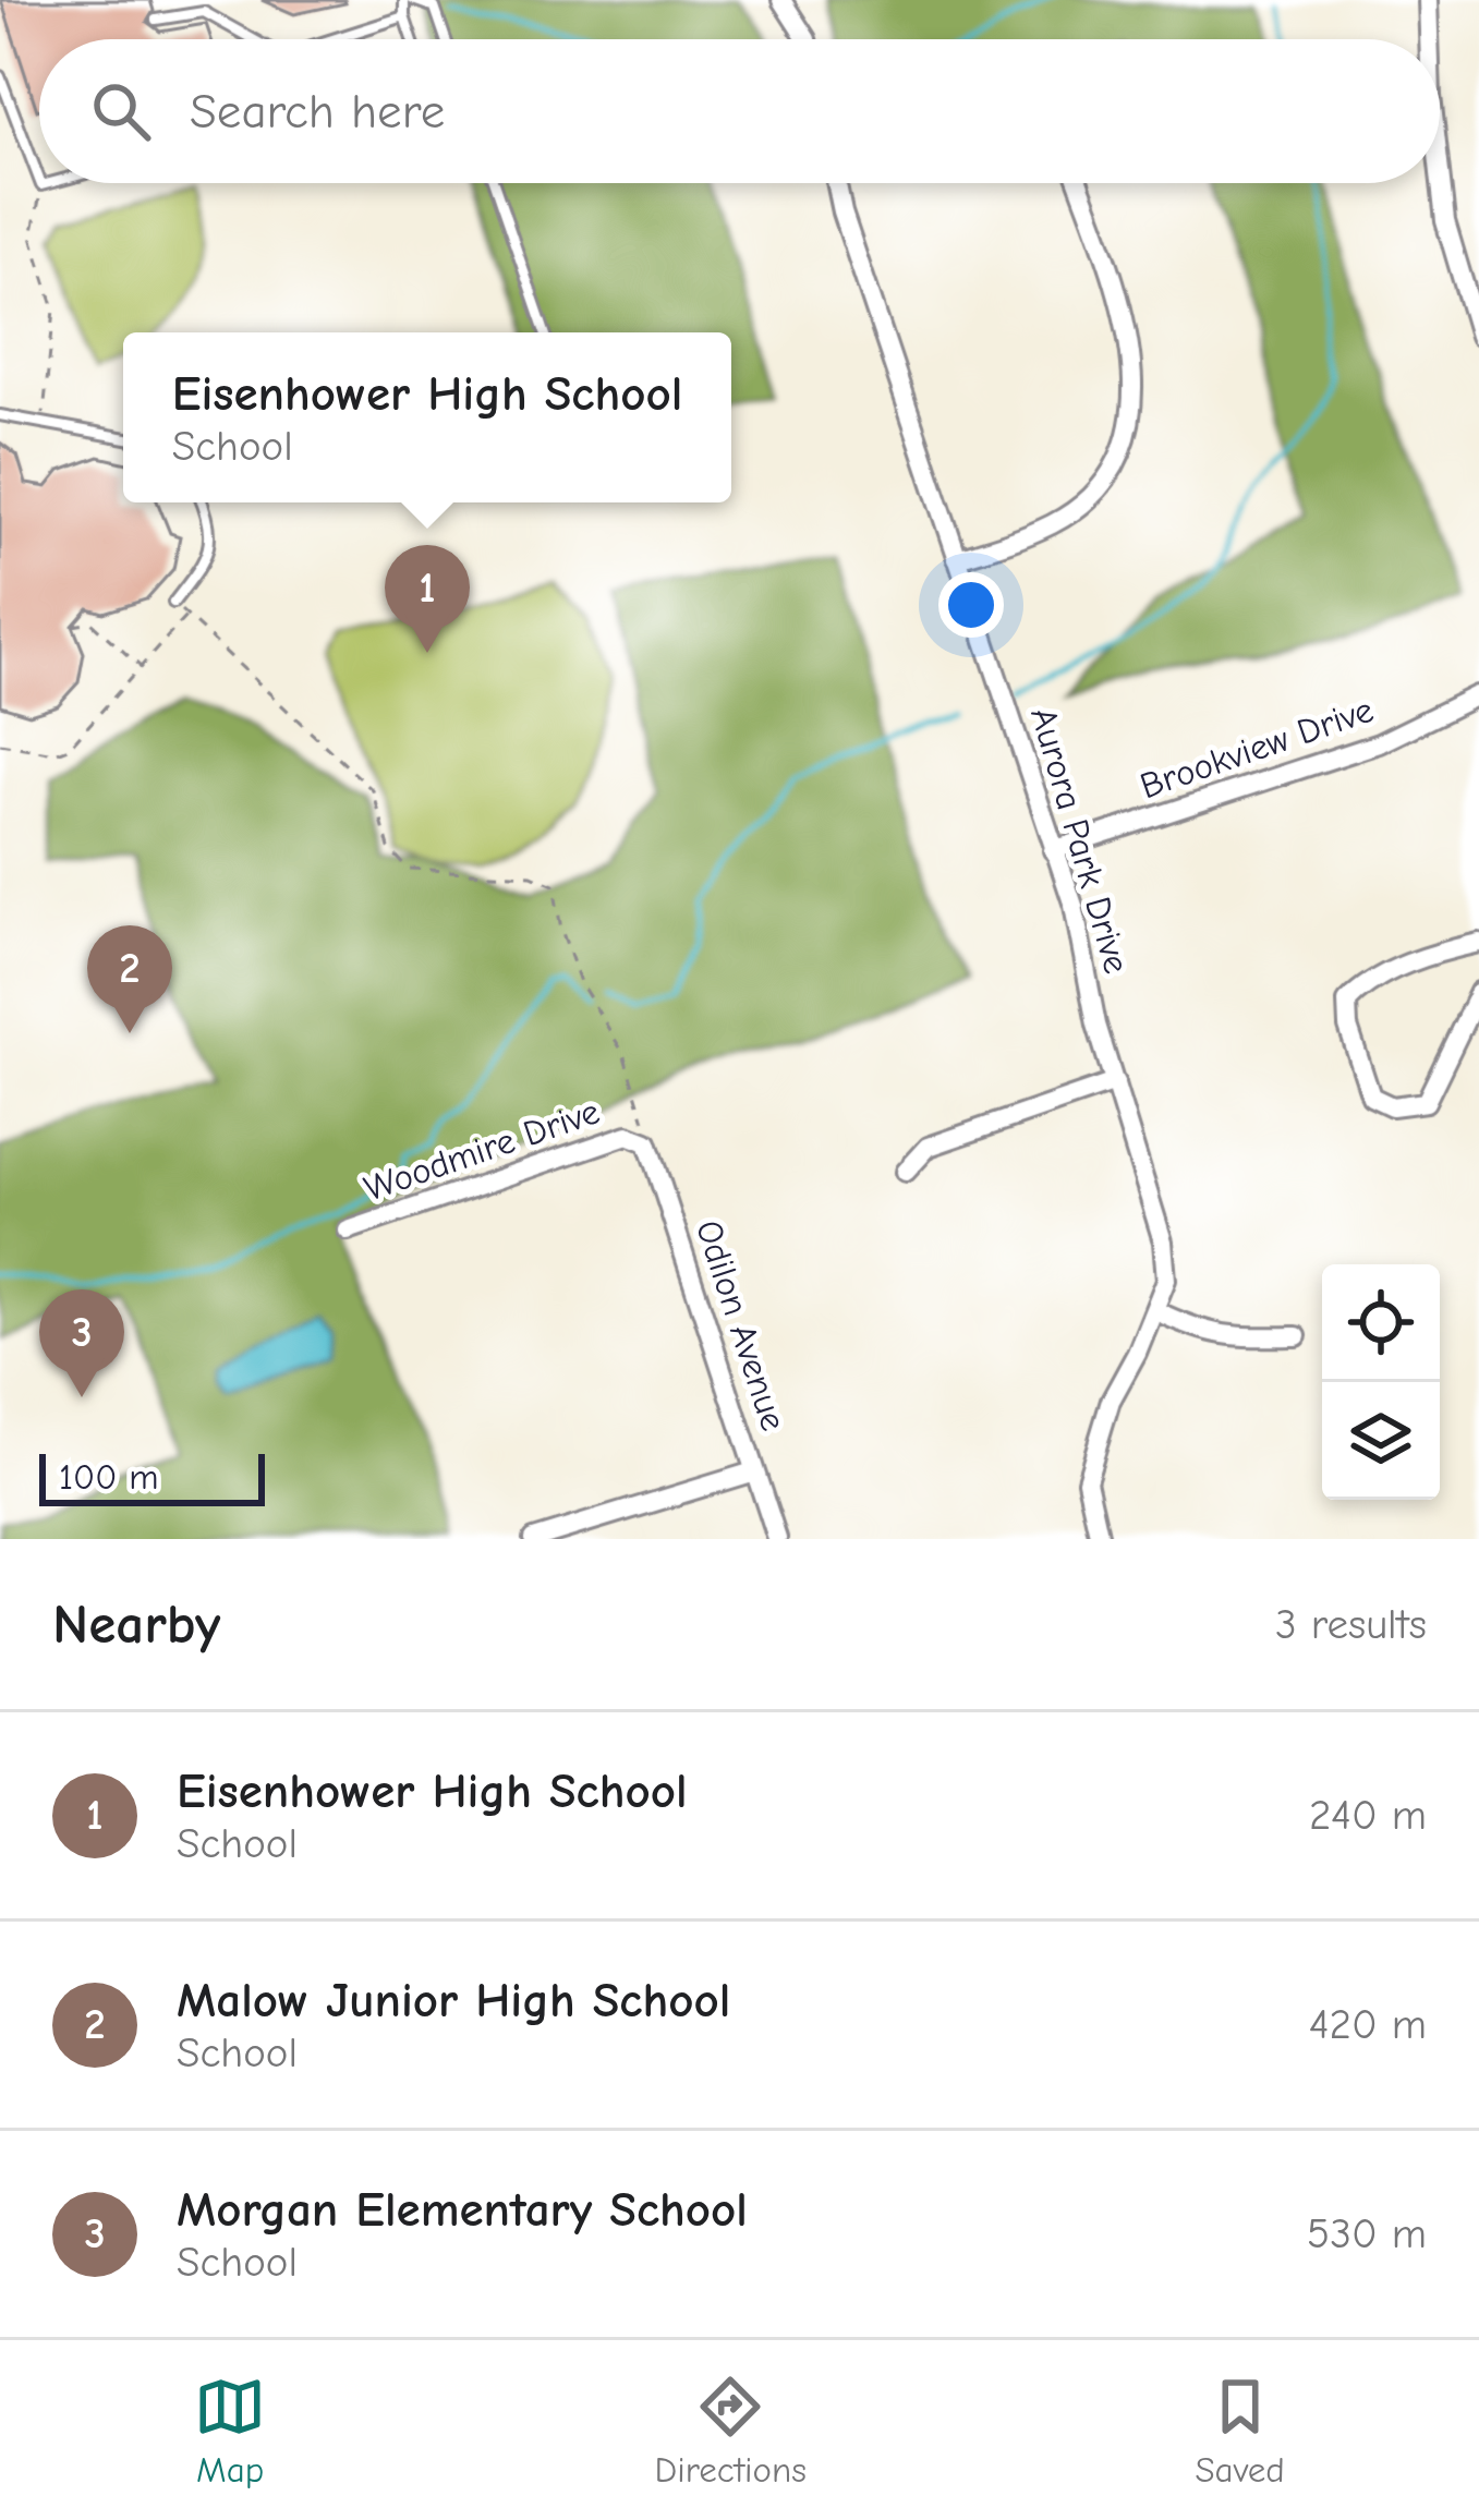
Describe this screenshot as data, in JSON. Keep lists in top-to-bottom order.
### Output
{
  "streets": {
    "street": [
      "Brookview Drive",
      "Aurora Park Drive",
      "Woodmire Drive",
      "Odilon Avenue"
    ]
  },
  "crossings": [
    ["Brookview Drive", "Aurora Park Drive"],
    ["Woodmire Drive", "Odilon Avenue"]
  ],
  "scale_bar": "100 m",
  "page": {
    "search": "Search here",
    "popup": ["Eisenhower High School", "School"],
    "pins": ["1", "2", "3"],
    "scale": "100 m",
    "heading": ["Nearby", "3 results"],
    "list": [
      {
        "mark": "1",
        "name": "Eisenhower High School",
        "note": "School",
        "value": "240 m"
      },
      {
        "mark": "2",
        "name": "Malow Junior High School",
        "note": "School",
        "value": "420 m"
      },
      {
        "mark": "3",
        "name": "Morgan Elementary School",
        "note": "School",
        "value": "530 m"
      }
    ],
    "nav": ["Map", "Directions", "Saved"]
  }
}
